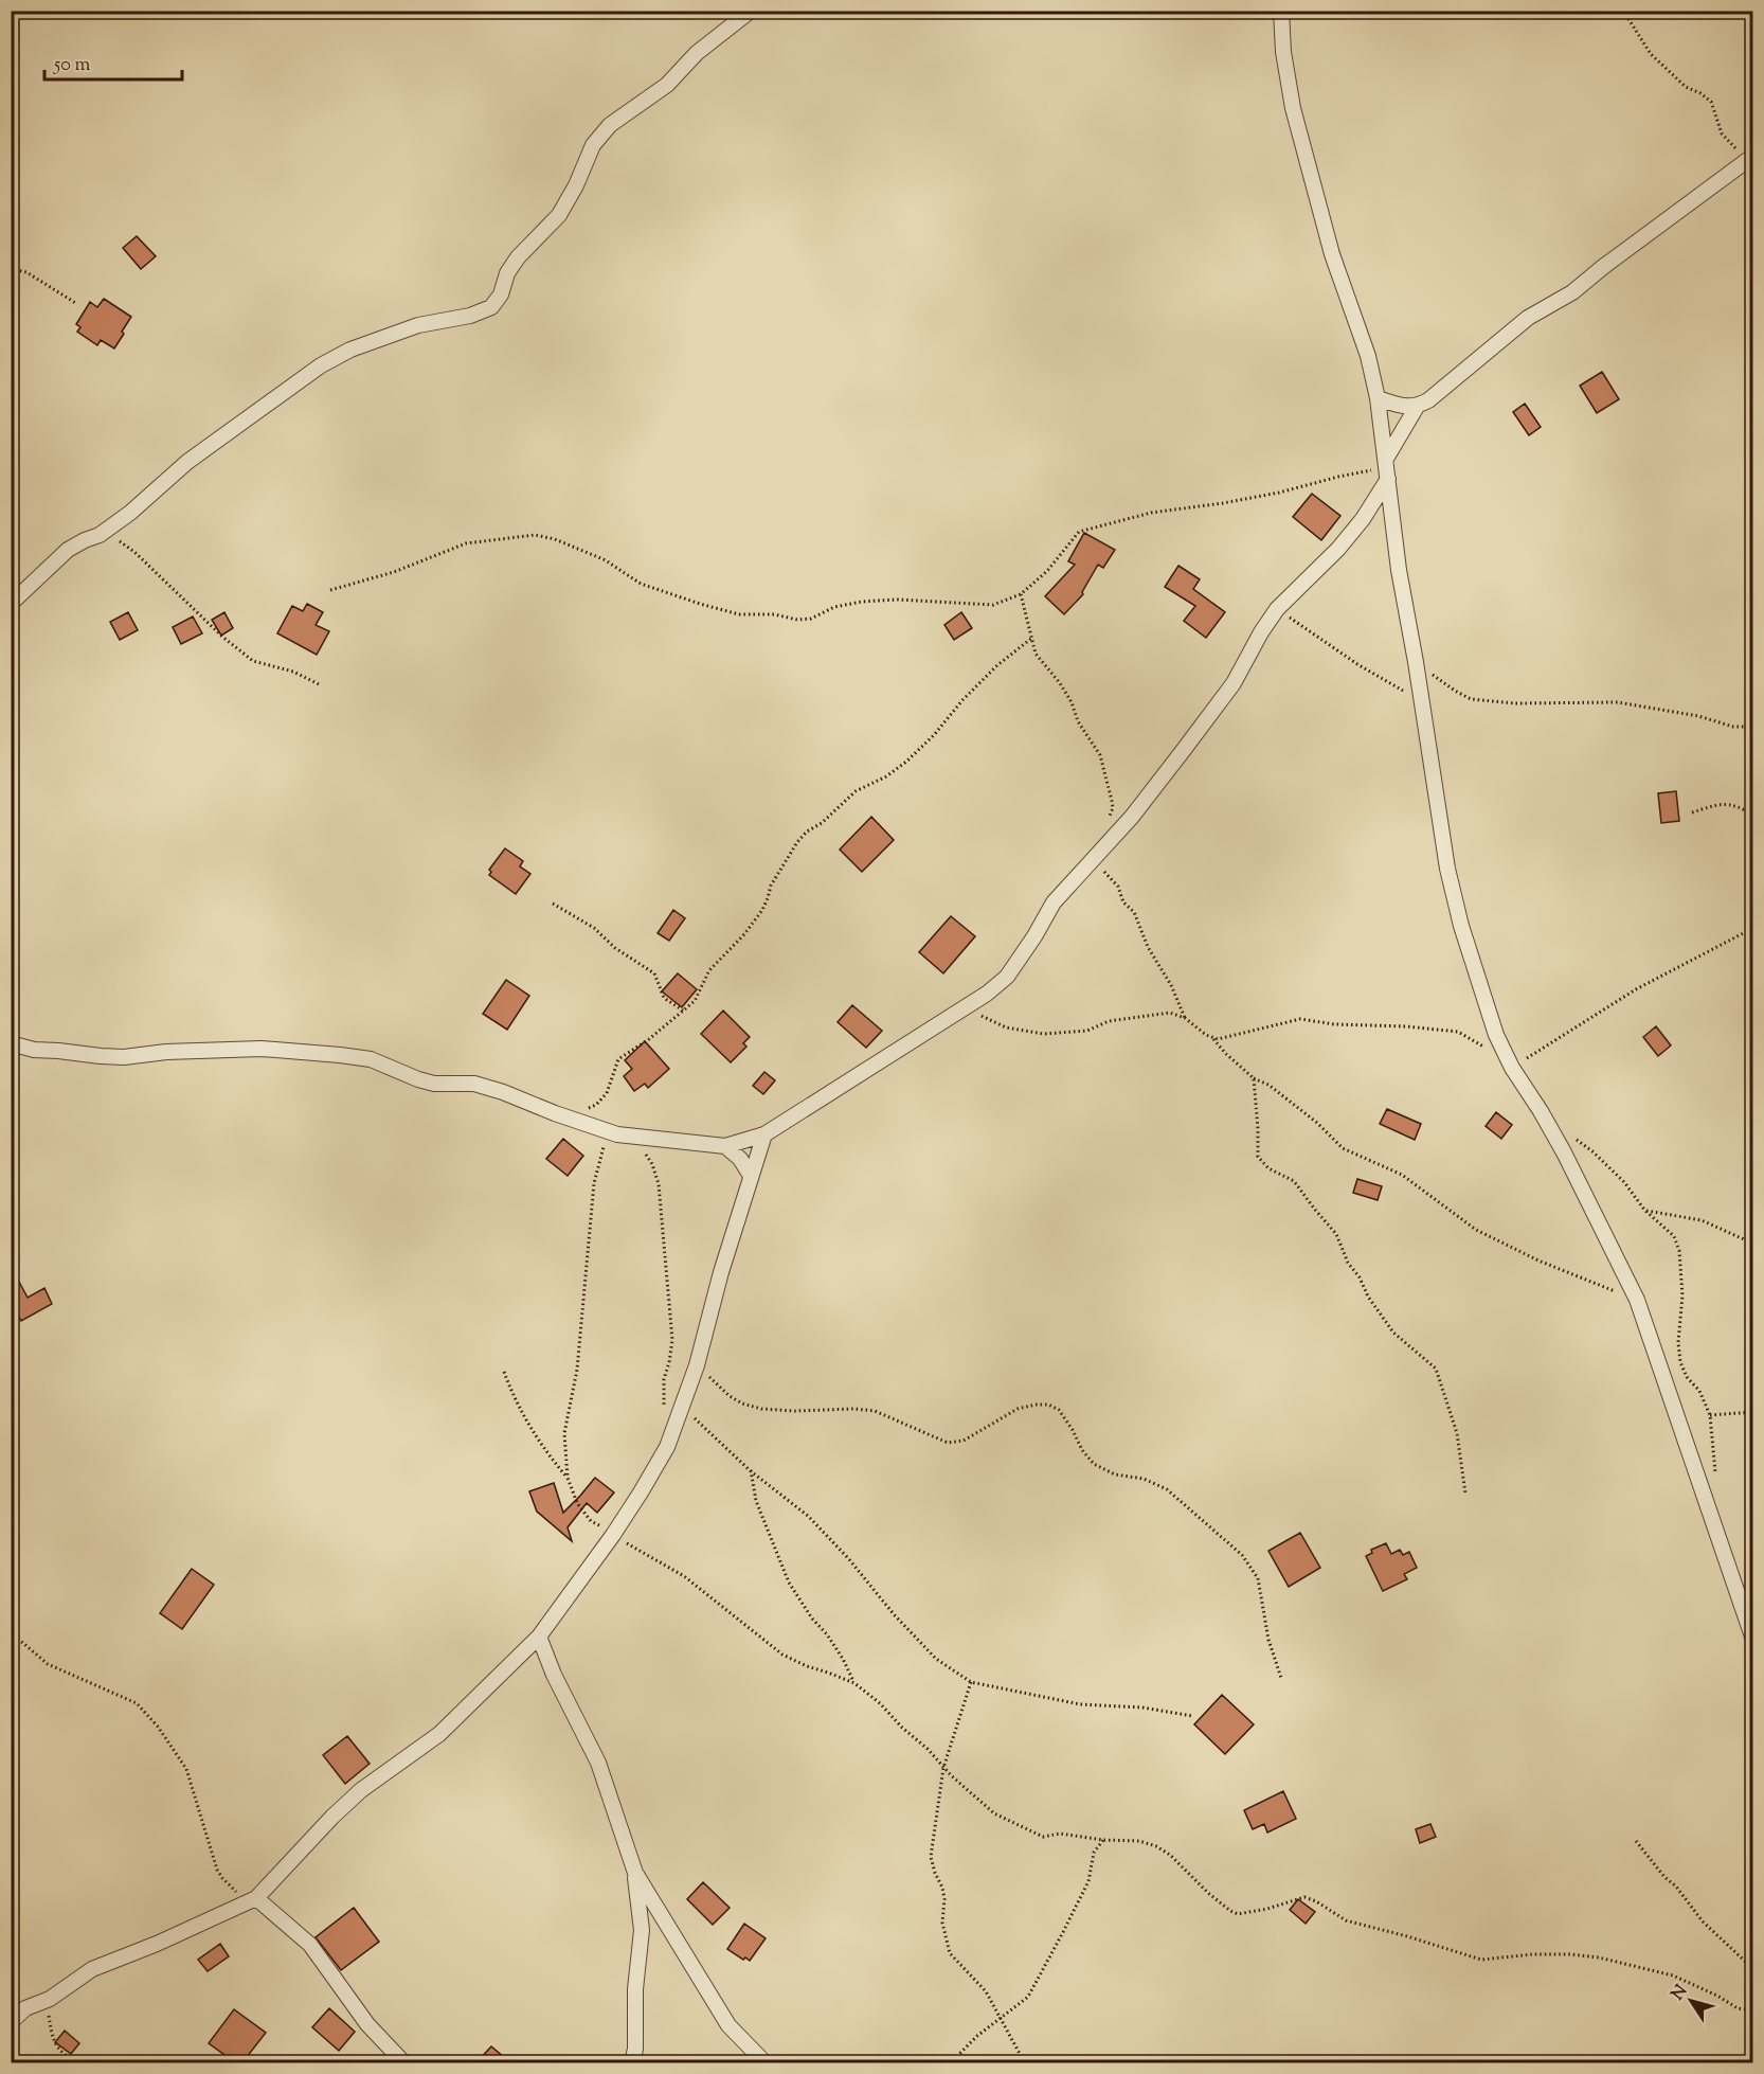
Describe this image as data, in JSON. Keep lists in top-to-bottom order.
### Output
{
  "scale_bar": "50 m",
  "north": "top left"
}
